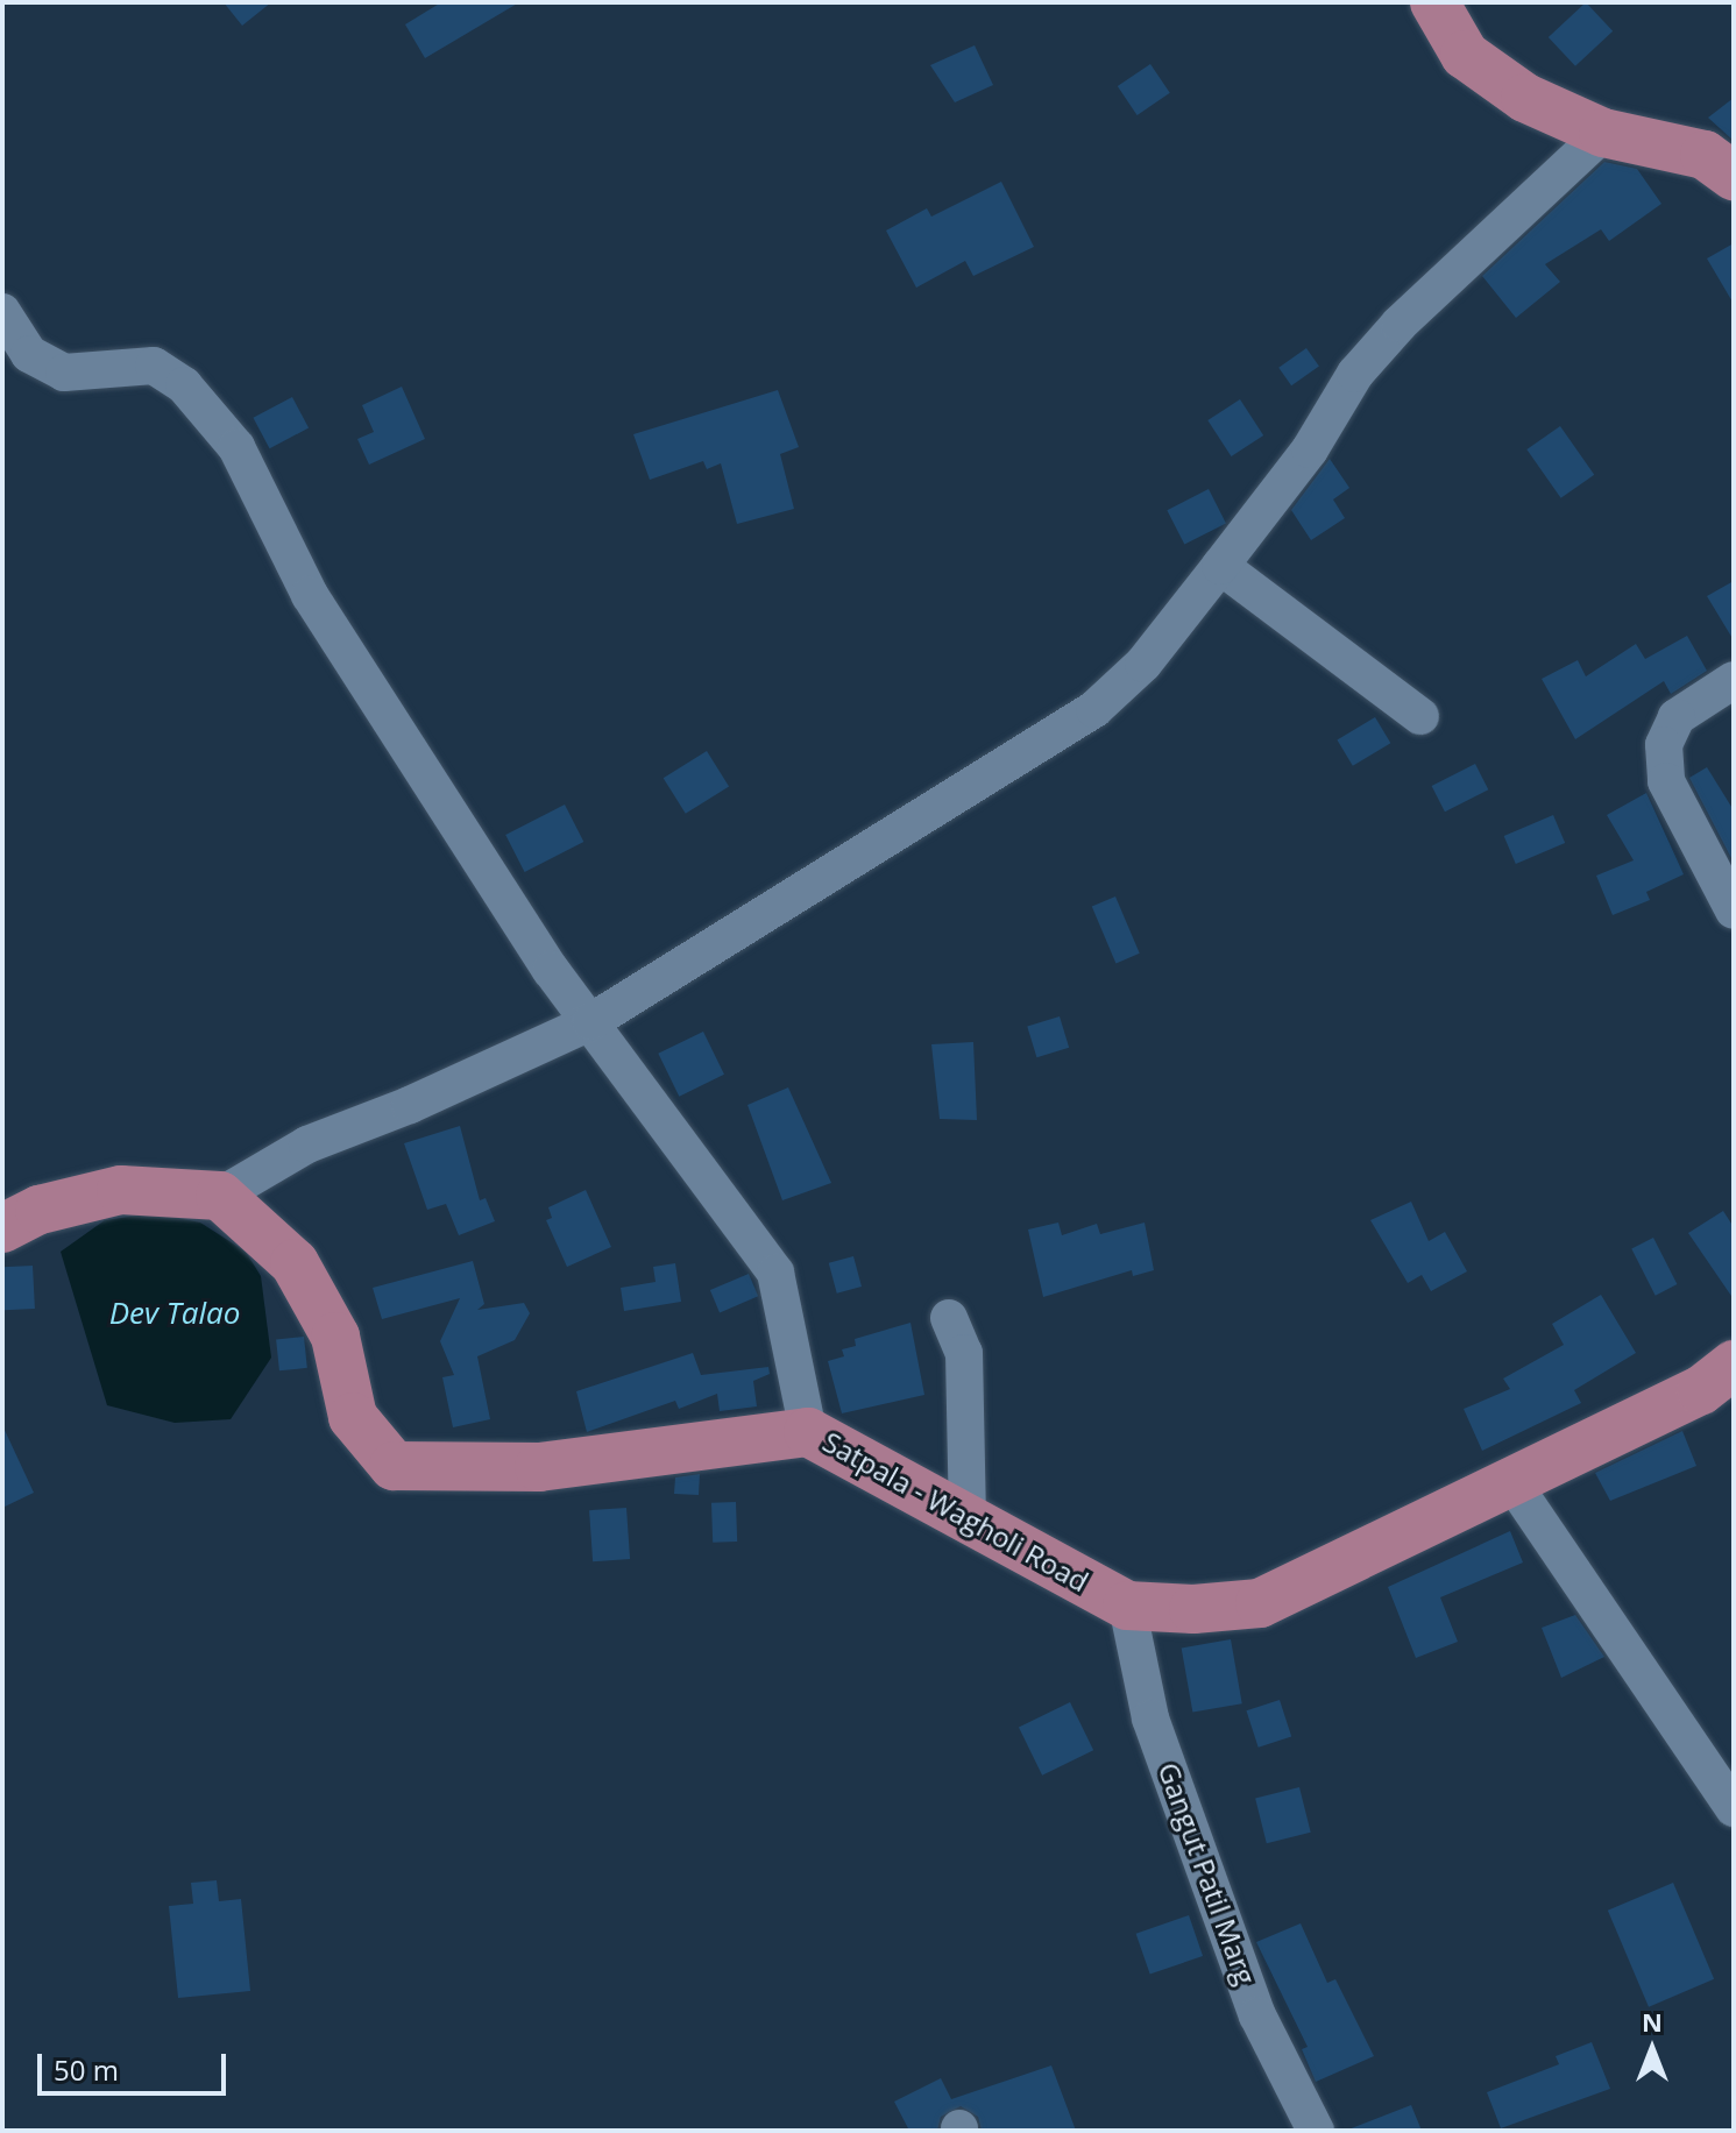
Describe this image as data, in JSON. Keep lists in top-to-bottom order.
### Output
{
  "streets": {
    "main road": ["Satpala - Wagholi Road"],
    "street": ["Gangut Patil Marg"]
  },
  "crossings": [
    ["Satpala - Wagholi Road", "Gangut Patil Marg"]
  ],
  "water": ["Dev Talao"],
  "scale_bar": "50 m",
  "north": "top"
}
